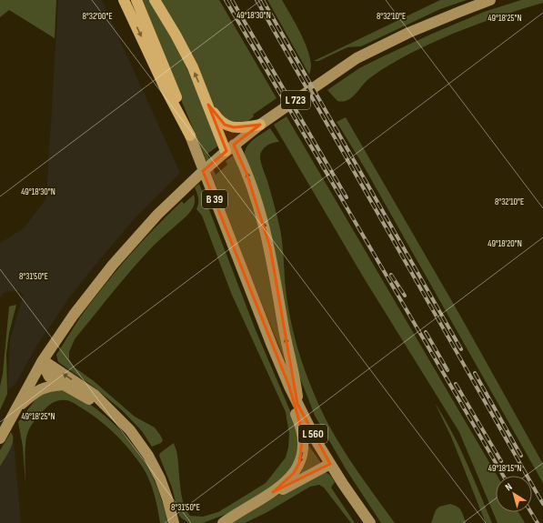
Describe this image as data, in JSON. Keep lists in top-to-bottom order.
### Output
{
  "streets": {
    "highway": ["B 39"],
    "main road": ["L 723", "L 560"]
  },
  "crossings": [
    ["L 723", "B 39"],
    ["B 39", "L 560"]
  ],
  "north": "top left",
  "coordinates": [
    "49°18'30\"N",
    "8°32'00\"E",
    "8°32'10\"E",
    "49°18'25\"N",
    "49°18'20\"N",
    "8°31'50\"E",
    "49°18'15\"N"
  ]
}
